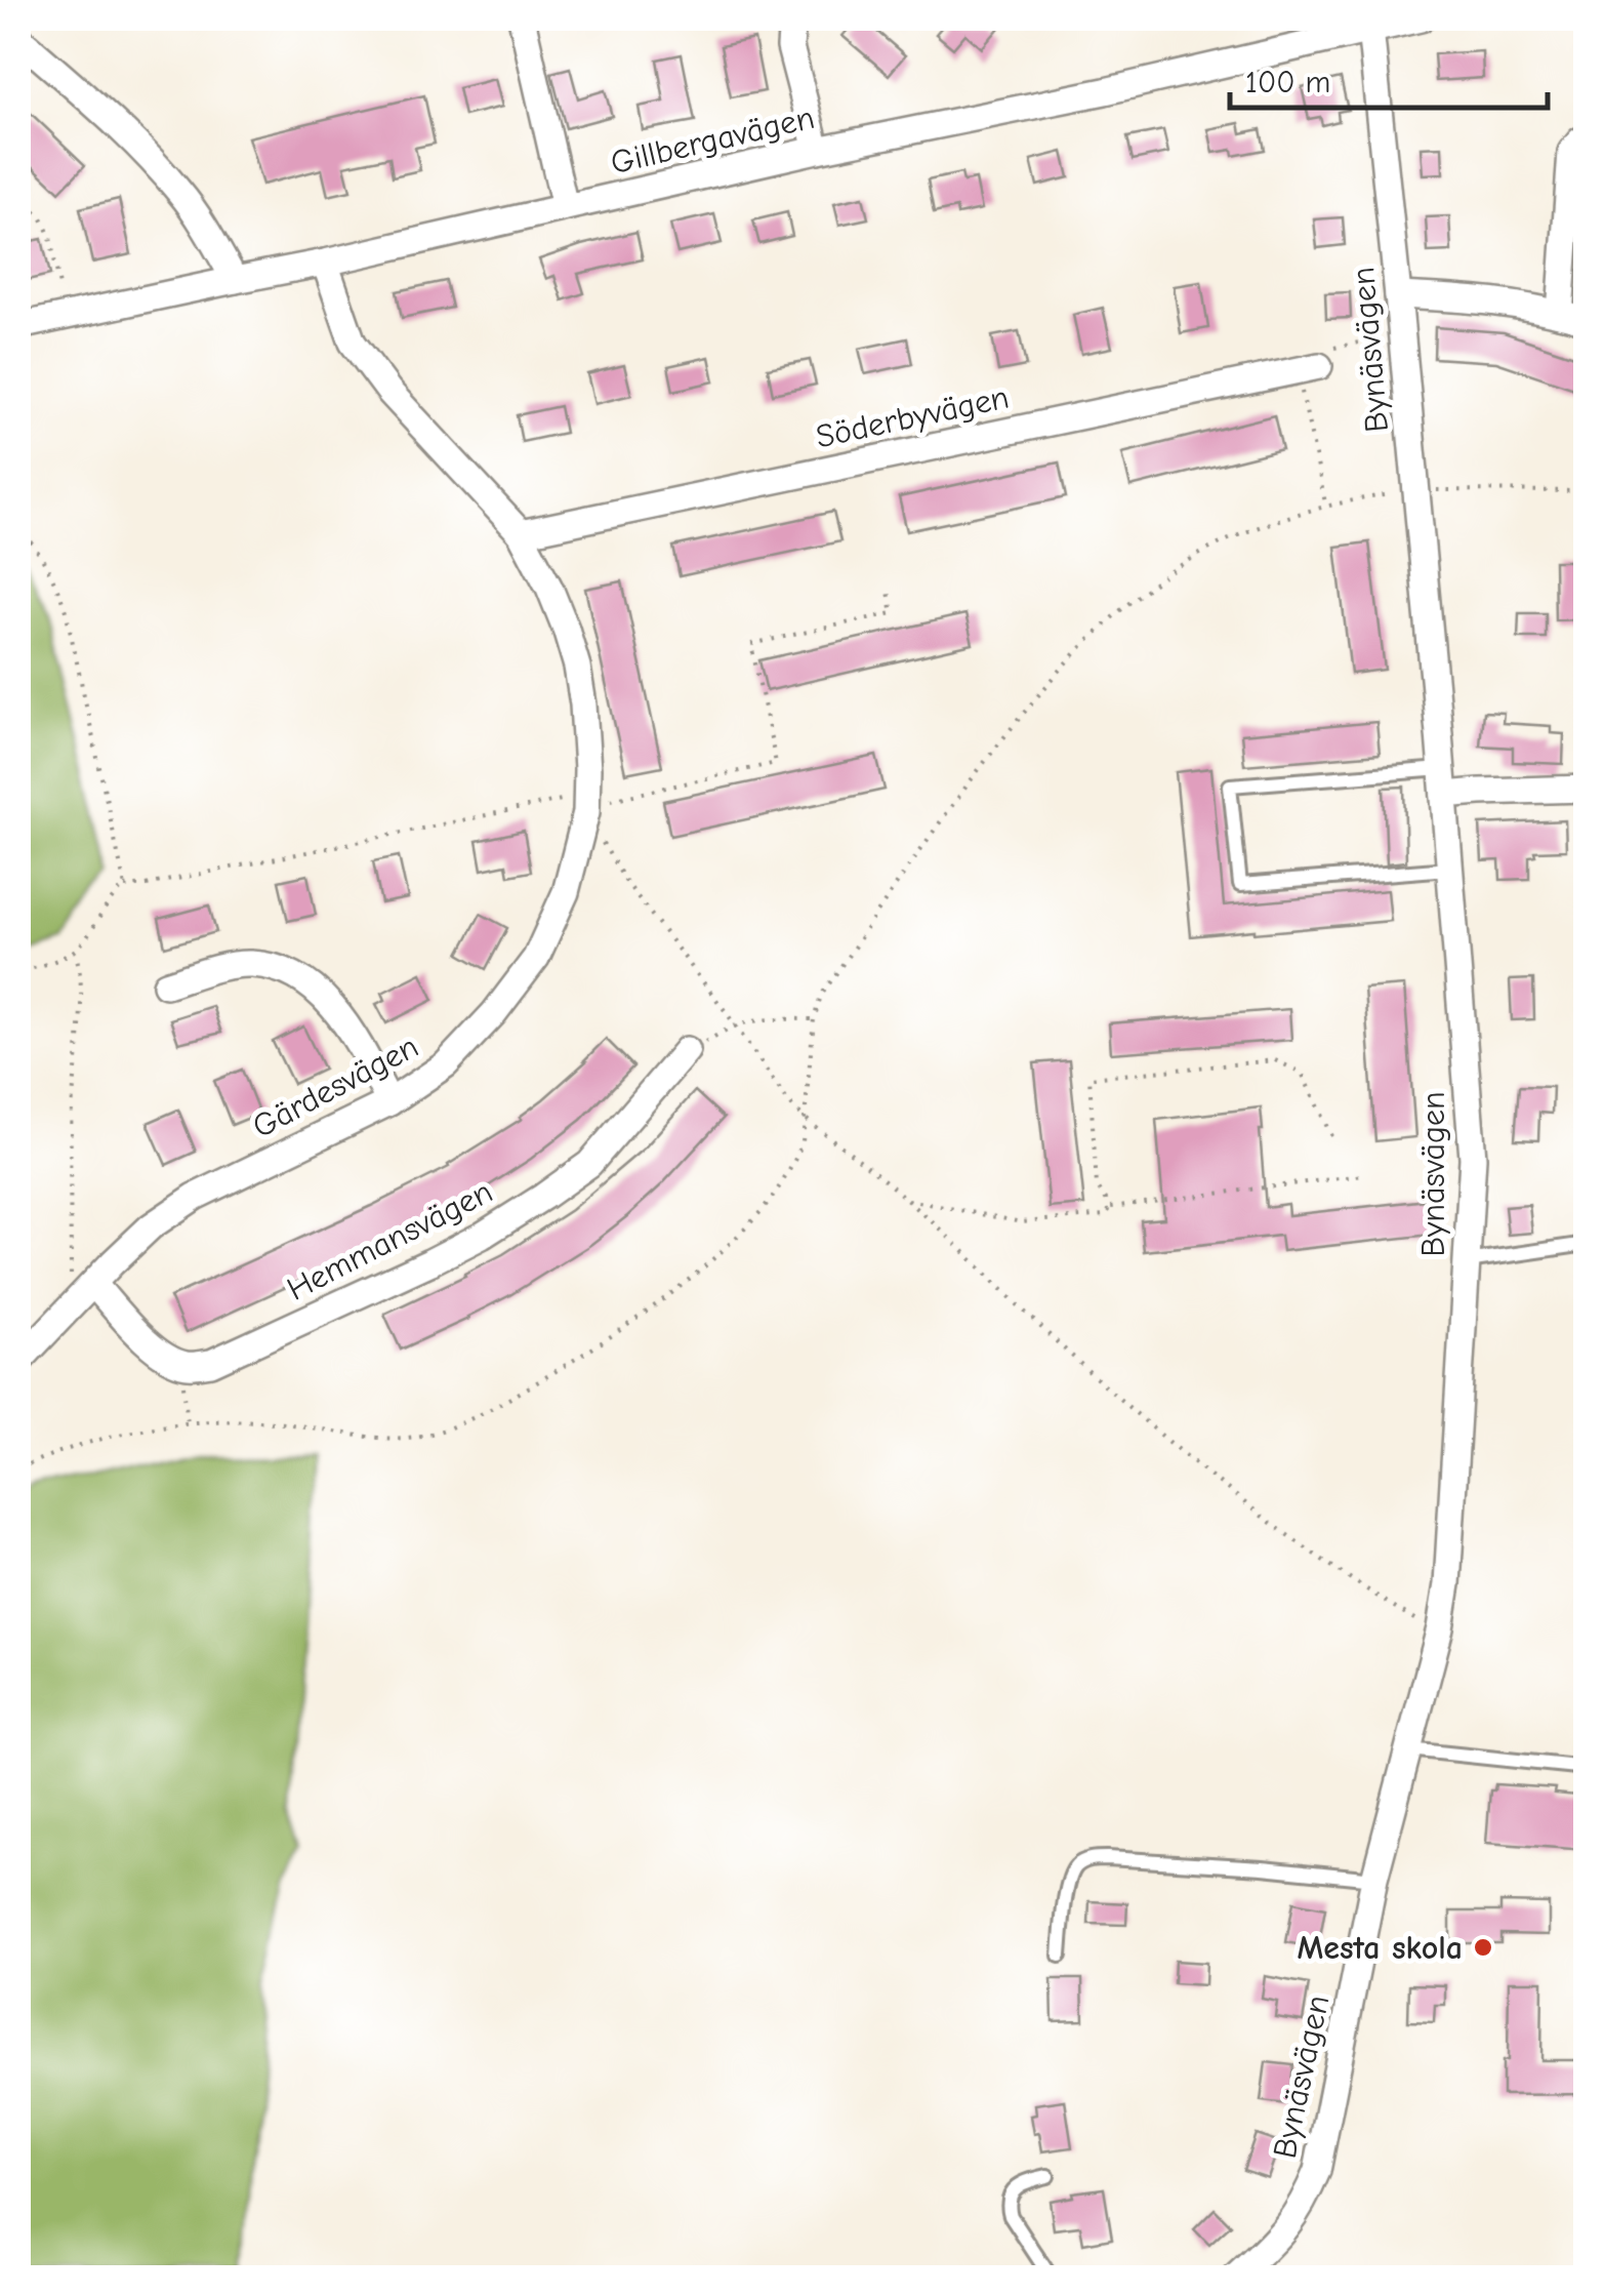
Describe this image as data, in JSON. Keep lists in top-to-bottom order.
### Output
{
  "streets": {
    "street": [
      "Gillbergavägen",
      "Bynäsvägen",
      "Söderbyvägen",
      "Gärdesvägen",
      "Hemmansvägen"
    ]
  },
  "crossings": [
    ["Gillbergavägen", "Bynäsvägen"],
    ["Gillbergavägen", "Gärdesvägen"],
    ["Söderbyvägen", "Gärdesvägen"]
  ],
  "places": ["Mesta skola"],
  "scale_bar": "100 m"
}
